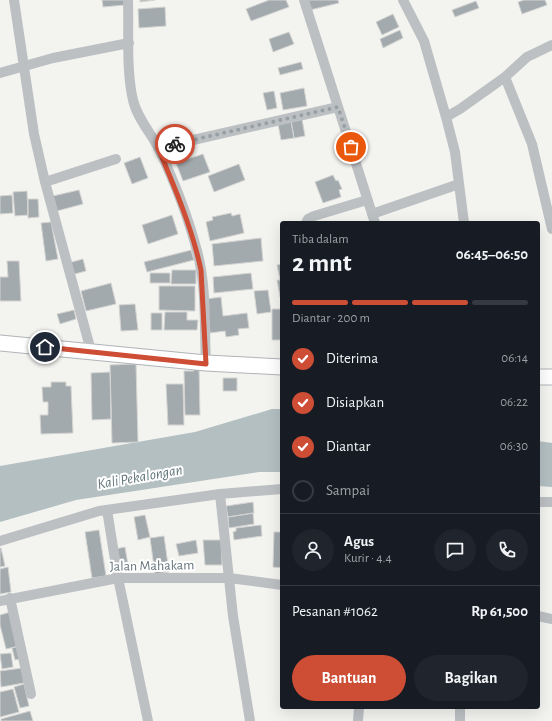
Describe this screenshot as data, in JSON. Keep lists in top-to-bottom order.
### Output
{
  "streets": {
    "street": ["Jalan Mahakam"]
  },
  "water": ["Kali Pekalongan"],
  "page": {
    "heading": ["2 mnt", "Tiba dalam", "06:45–06:50"],
    "panel": [
      "Agus",
      "Kurir · 4.4",
      "Pesanan #1062",
      "Rp 61,500"
    ],
    "bar": "Diantar · 200 m",
    "list": [
      ["Diterima", "06:14"],
      ["Disiapkan", "06:22"],
      ["Diantar", "06:30"],
      "Sampai"
    ],
    "buttons": ["Bantuan", "Bagikan"]
  }
}
